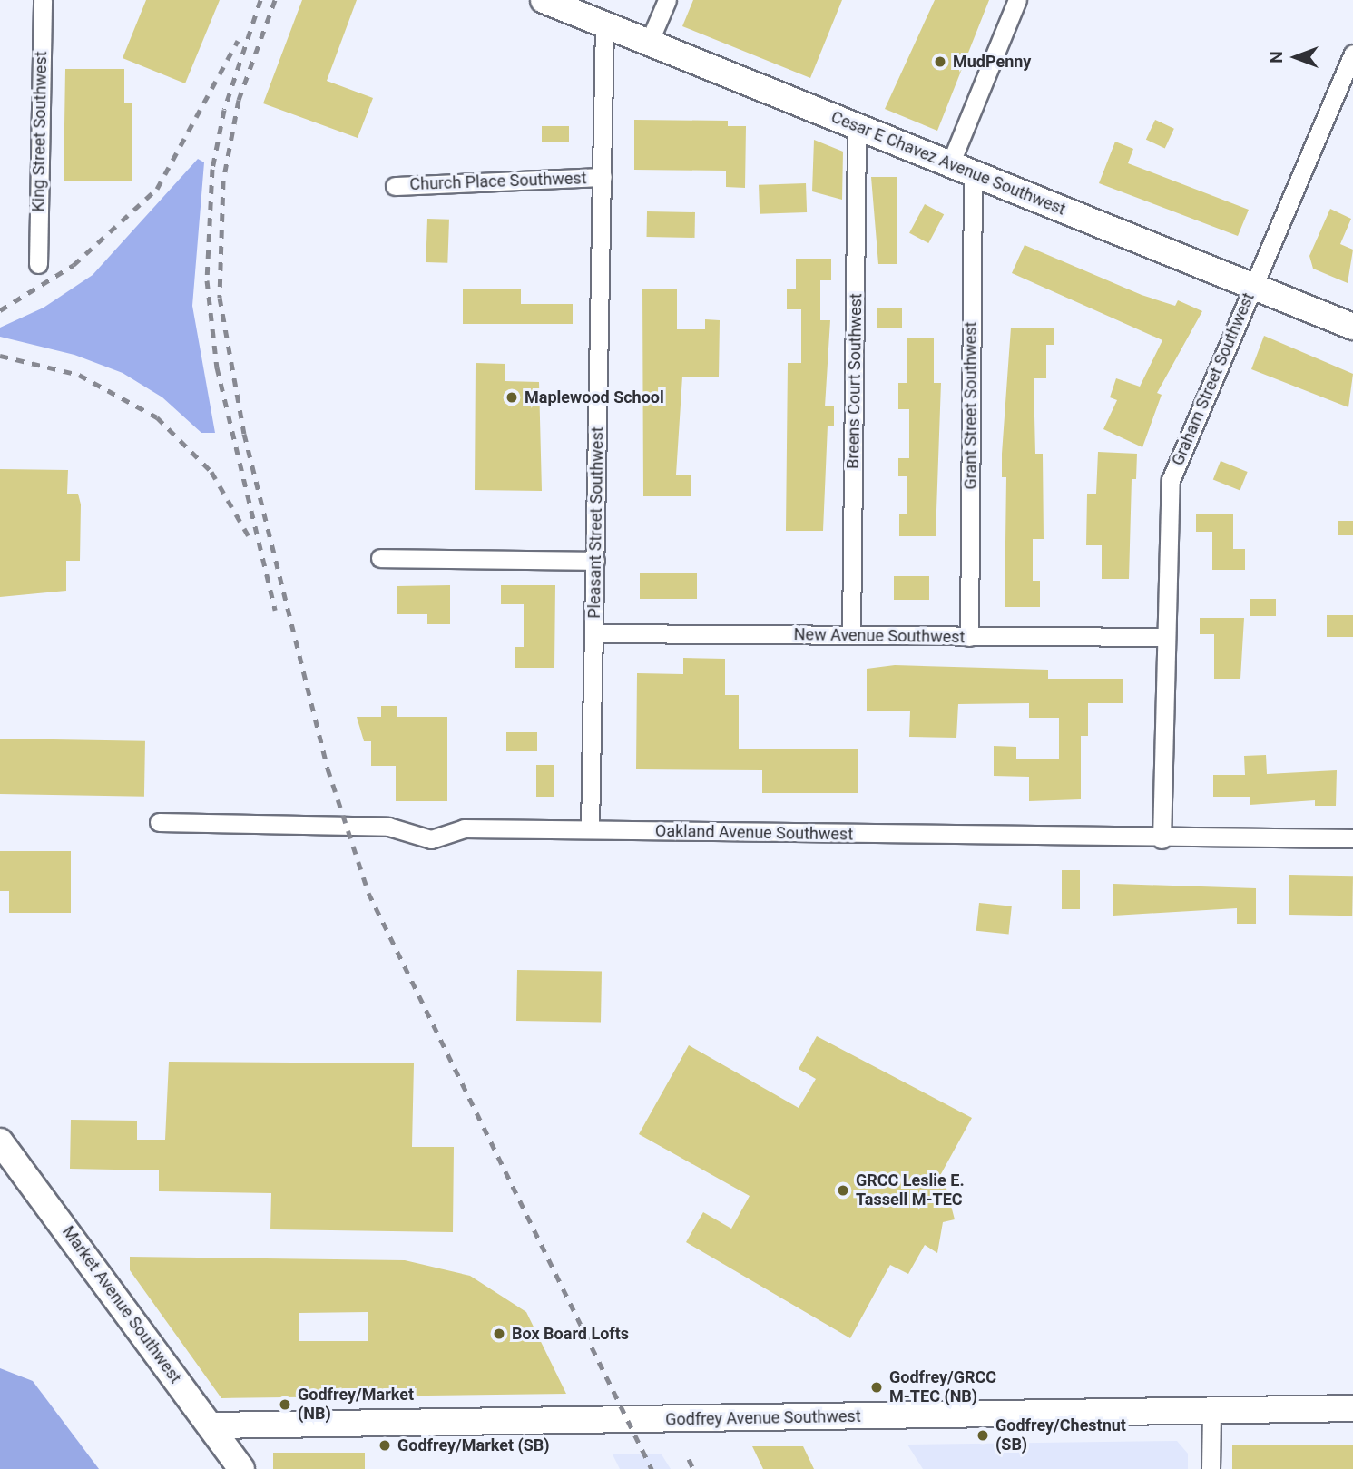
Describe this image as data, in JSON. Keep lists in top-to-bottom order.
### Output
{
  "streets": {
    "main road": ["Cesar E Chavez Avenue Southwest", "Market Avenue Southwest", "Godfrey Avenue Southwest"],
    "street": [
      "King Street Southwest",
      "Church Place Southwest",
      "Graham Street Southwest",
      "Breens Court Southwest",
      "Grant Street Southwest",
      "Pleasant Street Southwest",
      "New Avenue Southwest",
      "Oakland Avenue Southwest"
    ]
  },
  "crossings": [
    ["Cesar E Chavez Avenue Southwest", "Graham Street Southwest"],
    ["Cesar E Chavez Avenue Southwest", "Breens Court Southwest"],
    ["Cesar E Chavez Avenue Southwest", "Grant Street Southwest"],
    ["Cesar E Chavez Avenue Southwest", "Pleasant Street Southwest"],
    ["Church Place Southwest", "Pleasant Street Southwest"],
    ["Graham Street Southwest", "New Avenue Southwest"],
    ["Graham Street Southwest", "Oakland Avenue Southwest"],
    ["Breens Court Southwest", "New Avenue Southwest"],
    ["Grant Street Southwest", "New Avenue Southwest"],
    ["Pleasant Street Southwest", "New Avenue Southwest"],
    ["Pleasant Street Southwest", "Oakland Avenue Southwest"],
    ["Market Avenue Southwest", "Godfrey Avenue Southwest"]
  ],
  "places": [
    "MudPenny",
    "Maplewood School",
    "GRCC Leslie E. Tassell M-TEC",
    "Box Board Lofts",
    "Godfrey/GRCC M-TEC (NB)",
    "Godfrey/Market (NB)",
    "Godfrey/Chestnut (SB)",
    "Godfrey/Market (SB)"
  ],
  "north": "left"
}
